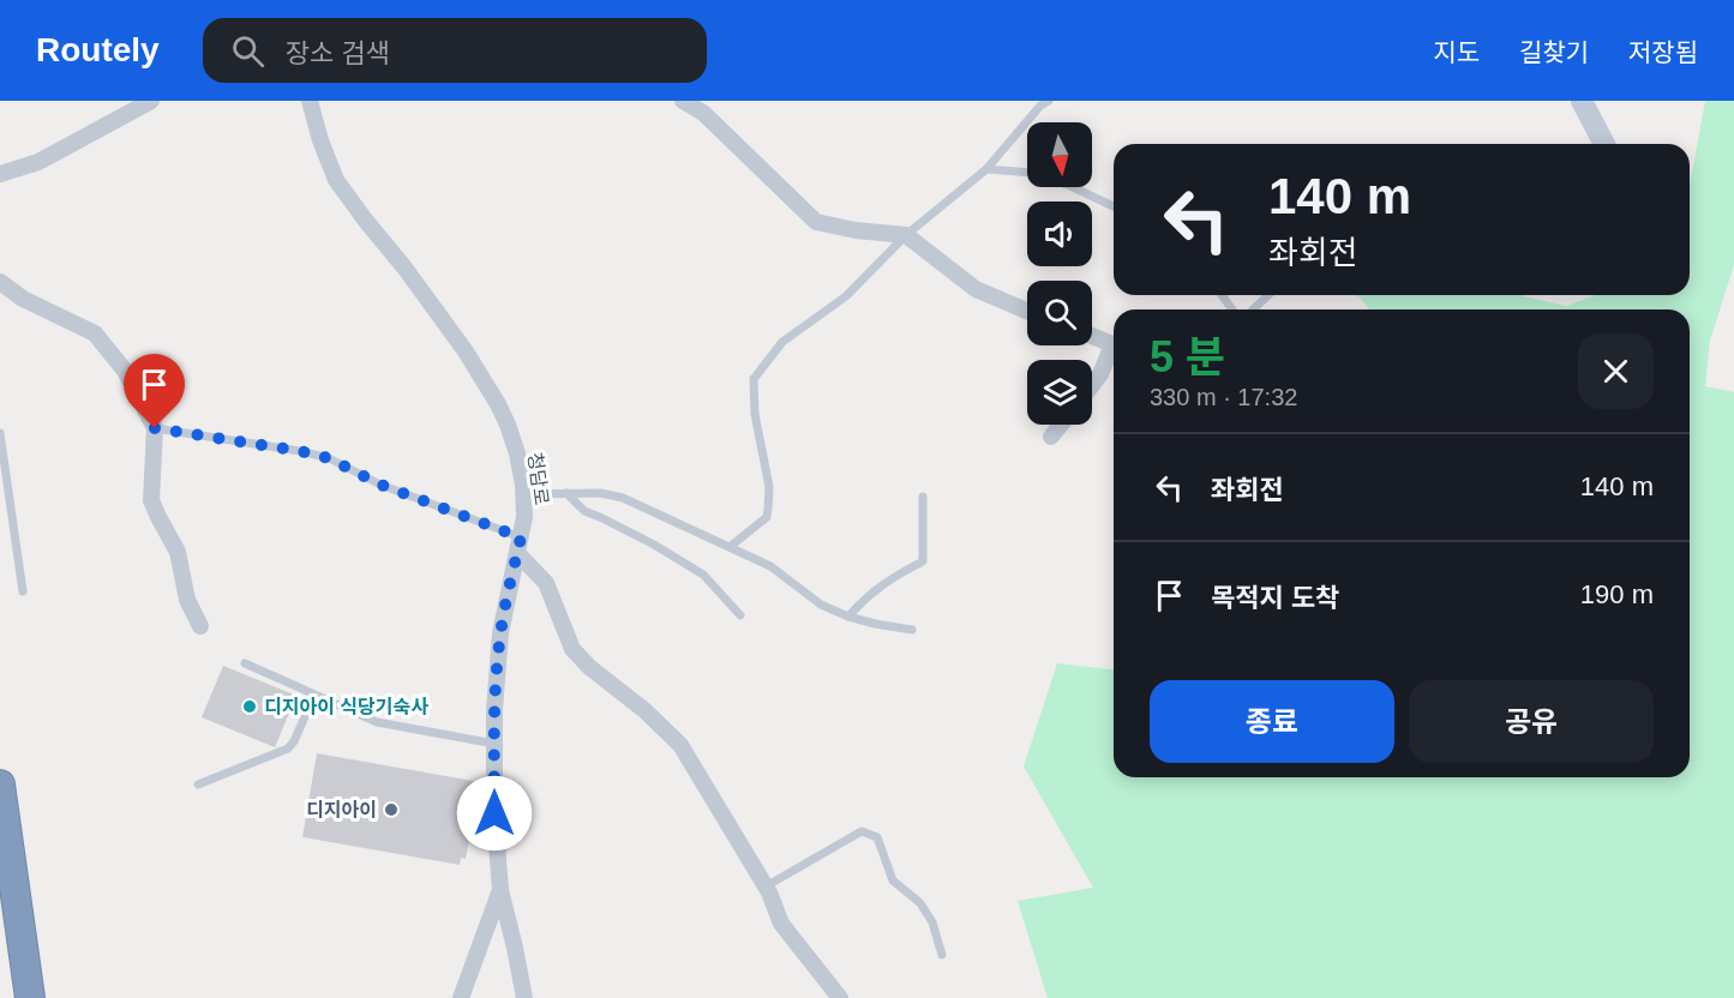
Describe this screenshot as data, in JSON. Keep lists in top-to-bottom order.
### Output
{
  "streets": {
    "street": ["청담로"]
  },
  "places": ["디지아이 식당기숙사", "디지아이"],
  "north": "bottom",
  "page": {
    "header": "Routely",
    "search": "장소 검색",
    "nav": ["지도", "길찾기", "저장됨"],
    "turn": ["140 m", "좌회전"],
    "heading": ["5 분", "330 m · 17:32"],
    "list": [
      {
        "name": "좌회전",
        "value": "140 m"
      },
      {
        "name": "목적지 도착",
        "value": "190 m"
      }
    ],
    "buttons": ["종료", "공유"]
  }
}
